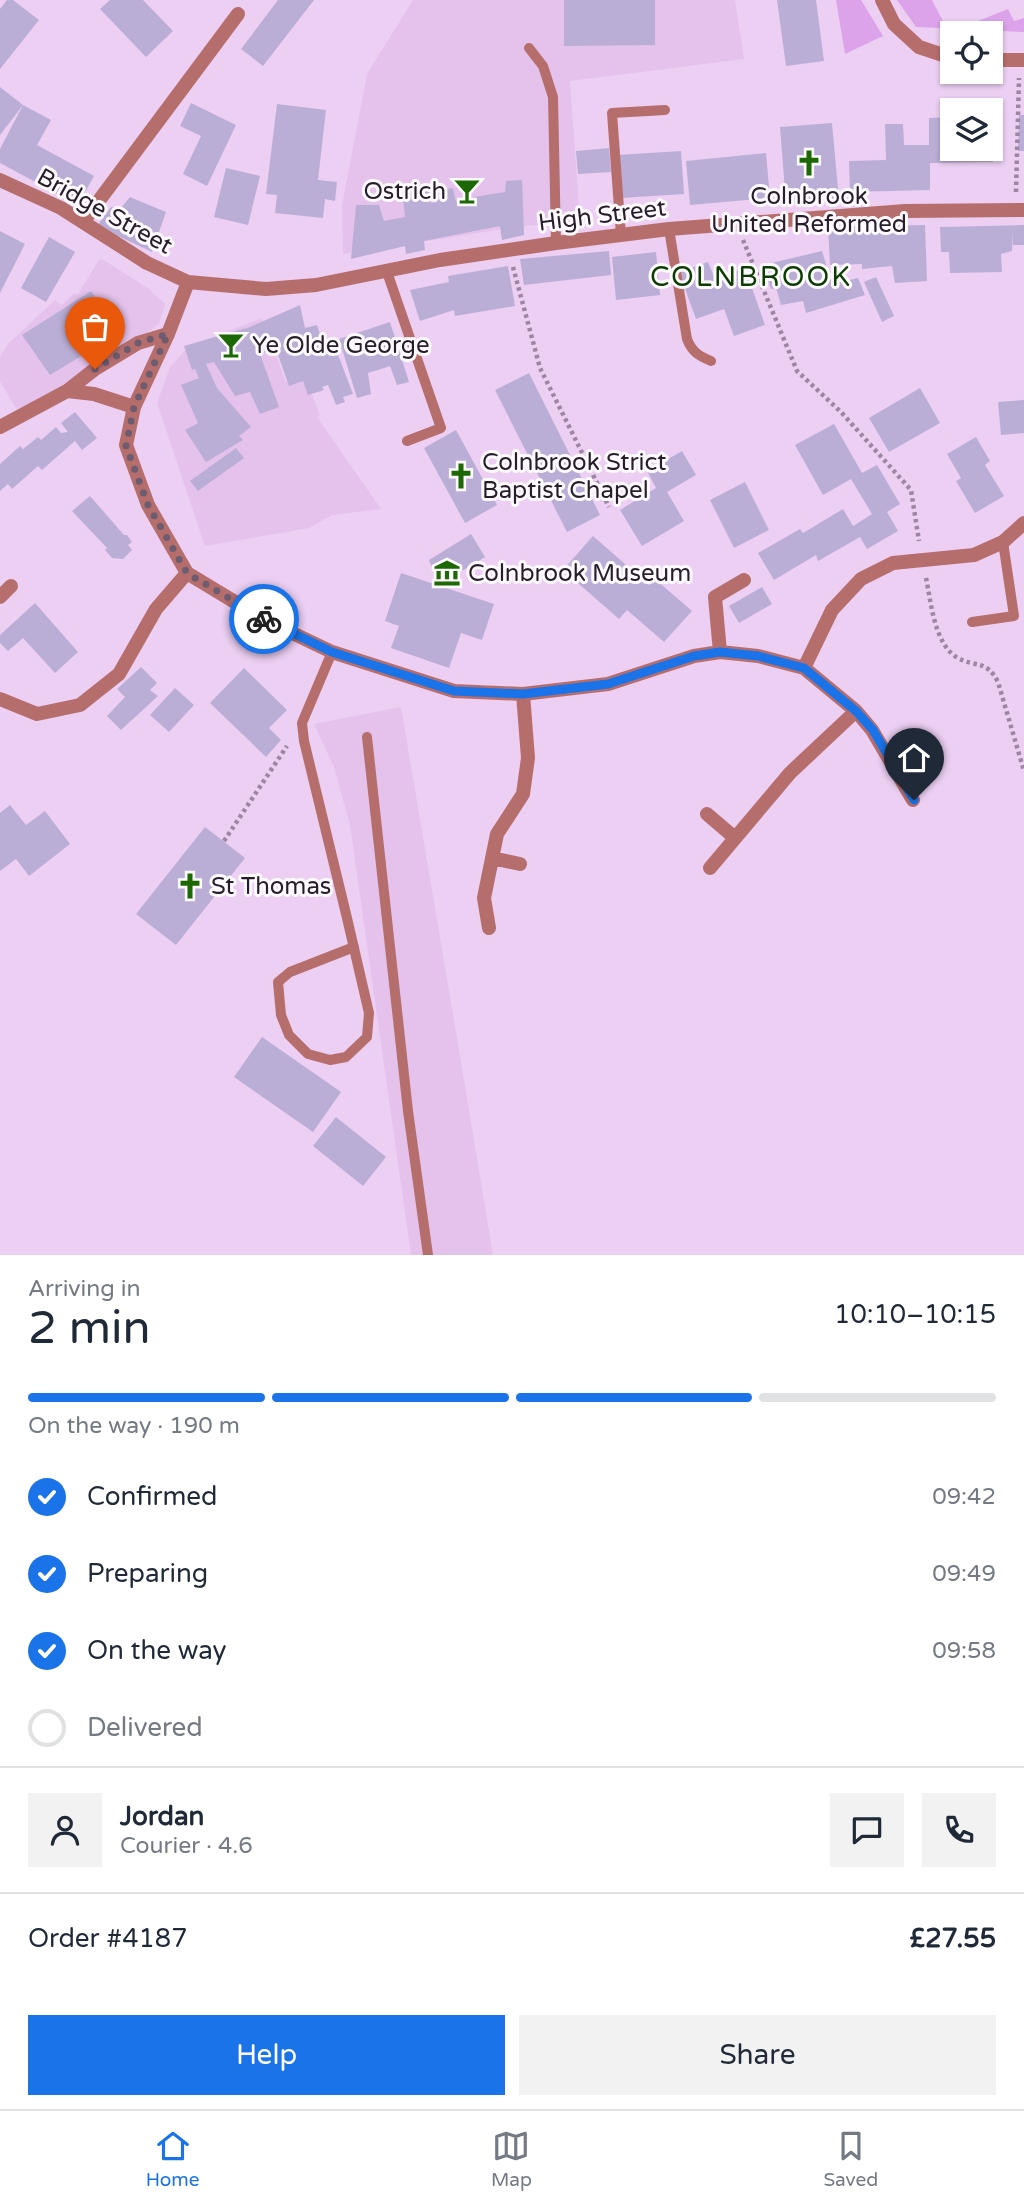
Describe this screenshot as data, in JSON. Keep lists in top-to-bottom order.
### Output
{
  "streets": {
    "street": ["Bridge Street", "High Street"]
  },
  "crossings": [
    ["Bridge Street", "High Street"]
  ],
  "districts": ["COLNBROOK"],
  "places": {
    "church": ["Colnbrook United Reformed", "Colnbrook Strict Baptist Chapel", "St Thomas"],
    "bar": ["Ostrich", "Ye Olde George"],
    "museum": ["Colnbrook Museum"]
  },
  "page": {
    "heading": ["2 min", "Arriving in", "10:10–10:15"],
    "panel": [
      "Jordan",
      "Courier · 4.6",
      "Order #4187",
      "£27.55"
    ],
    "bar": "On the way · 190 m",
    "list": [
      ["Confirmed", "09:42"],
      ["Preparing", "09:49"],
      ["On the way", "09:58"],
      "Delivered"
    ],
    "buttons": ["Help", "Share"],
    "tabs": ["Home", "Map", "Saved"]
  }
}
